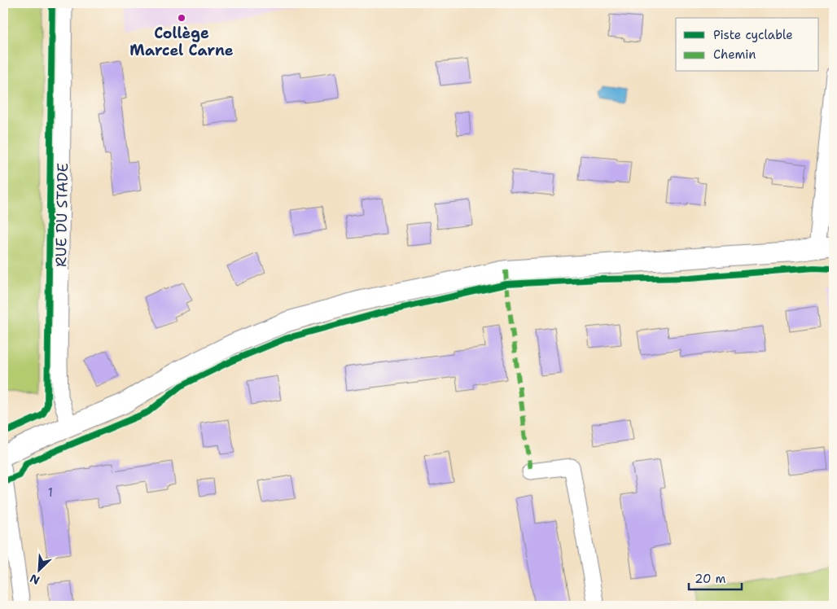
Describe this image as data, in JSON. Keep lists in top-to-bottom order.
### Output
{
  "streets": {
    "street": ["RUE DU STADE"]
  },
  "places": ["Collège Marcel Carne"],
  "house_numbers": ["1"],
  "legend": ["Piste cyclable", "Chemin"],
  "scale_bar": "20 m",
  "north": "bottom left"
}
